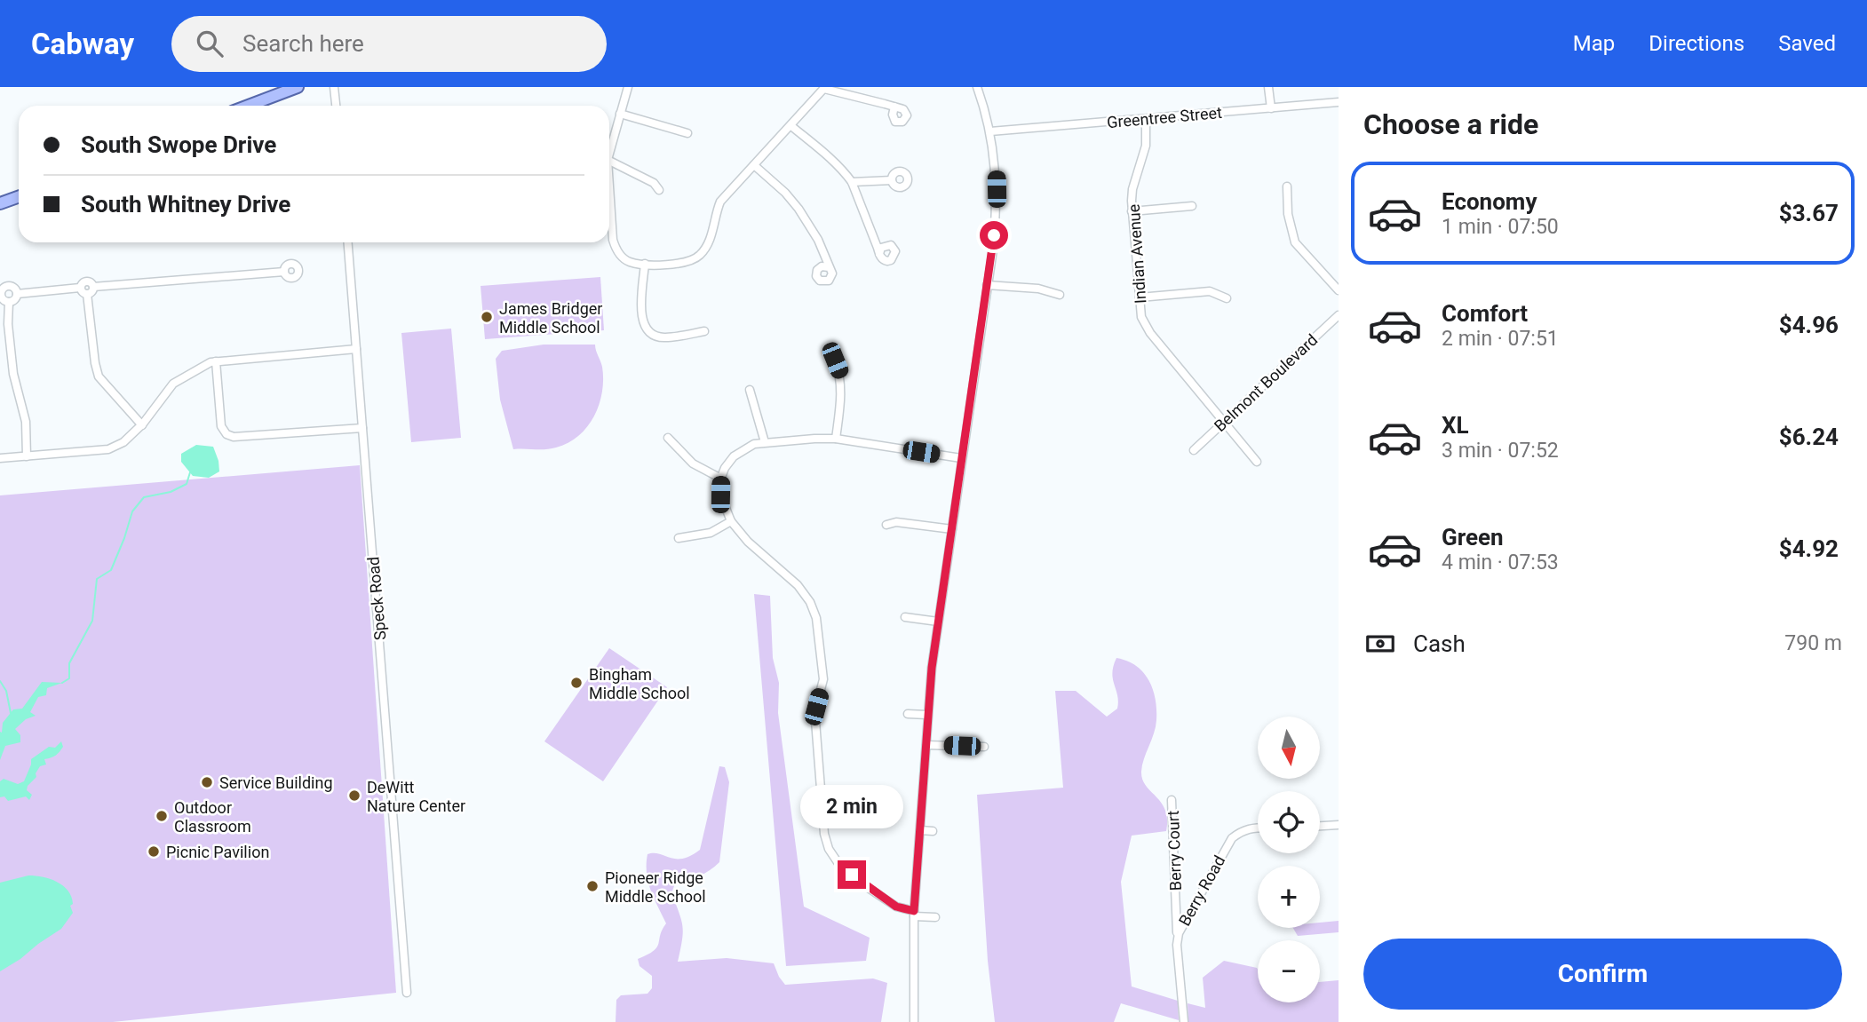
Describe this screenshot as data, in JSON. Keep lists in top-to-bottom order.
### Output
{
  "streets": {
    "street": [
      "Greentree Street",
      "Indian Avenue",
      "Belmont Boulevard",
      "Speck Road",
      "Berry Court",
      "Berry Road"
    ]
  },
  "crossings": [
    ["Greentree Street", "Indian Avenue"],
    ["Indian Avenue", "Belmont Boulevard"],
    ["Berry Court", "Berry Road"]
  ],
  "places": [
    "James Bridger Middle School",
    "Bingham Middle School",
    "Service Building",
    "DeWitt Nature Center",
    "Outdoor Classroom",
    "Picnic Pavilion",
    "Pioneer Ridge Middle School"
  ],
  "north": "bottom",
  "page": {
    "header": "Cabway",
    "search": "Search here",
    "nav": ["Map", "Directions", "Saved"],
    "heading": "Choose a ride",
    "banner": ["South Swope Drive", "South Whitney Drive"],
    "list": [
      {
        "name": "Economy",
        "note": "1 min · 07:50",
        "value": "$3.67"
      },
      {
        "name": "Comfort",
        "note": "2 min · 07:51",
        "value": "$4.96"
      },
      {
        "name": "XL",
        "note": "3 min · 07:52",
        "value": "$6.24"
      },
      {
        "name": "Green",
        "note": "4 min · 07:53",
        "value": "$4.92"
      }
    ],
    "pay": ["Cash", "790 m"],
    "map_buttons": ["+", "−"],
    "bubble": "2 min",
    "buttons": "Confirm"
  }
}
